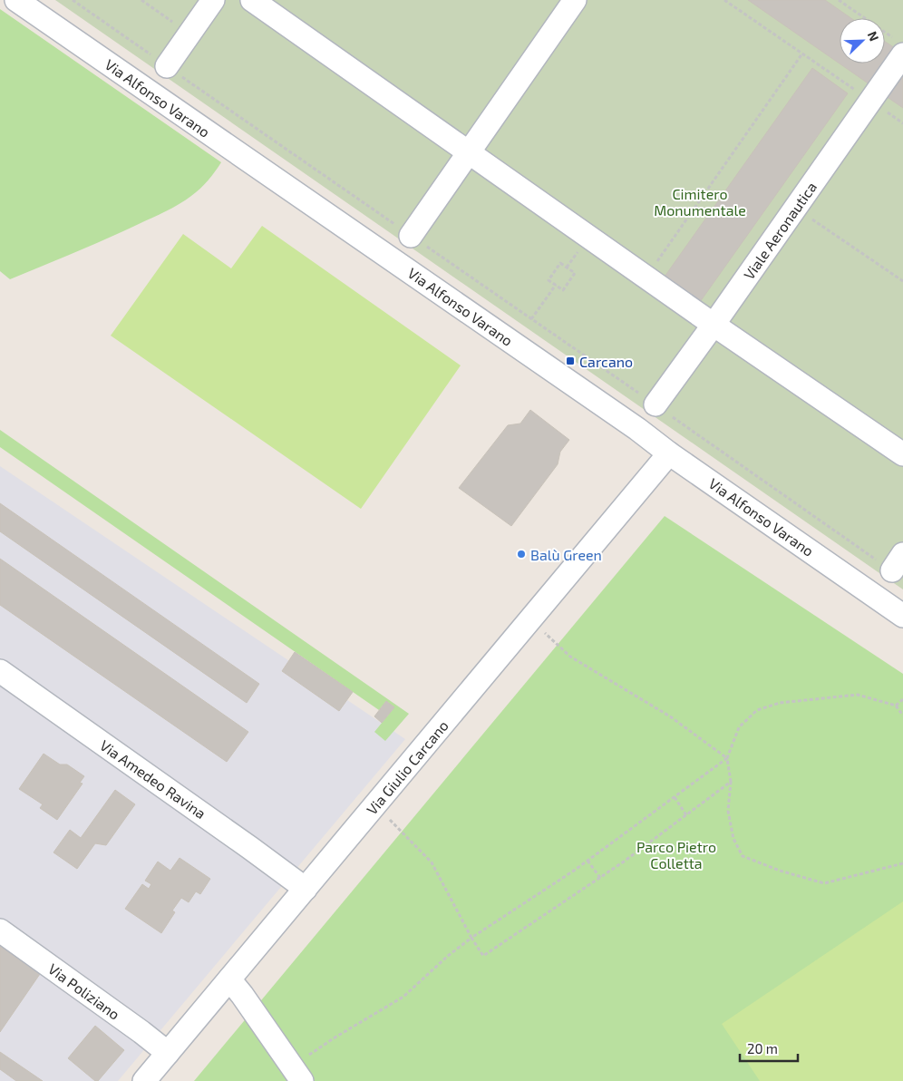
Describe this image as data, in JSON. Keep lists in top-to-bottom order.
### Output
{
  "streets": {
    "street": [
      "Via Alfonso Varano",
      "Viale Aeronautica",
      "Via Giulio Carcano",
      "Via Amedeo Ravina",
      "Via Poliziano"
    ]
  },
  "crossings": [
    ["Via Alfonso Varano", "Via Giulio Carcano"],
    ["Via Giulio Carcano", "Via Amedeo Ravina"],
    ["Via Giulio Carcano", "Via Poliziano"]
  ],
  "parks": ["Cimitero Monumentale", "Parco Pietro Colletta"],
  "places": {
    "transit": ["Carcano"],
    "other": ["Balù Green"]
  },
  "scale_bar": "20 m",
  "north": "top right"
}
